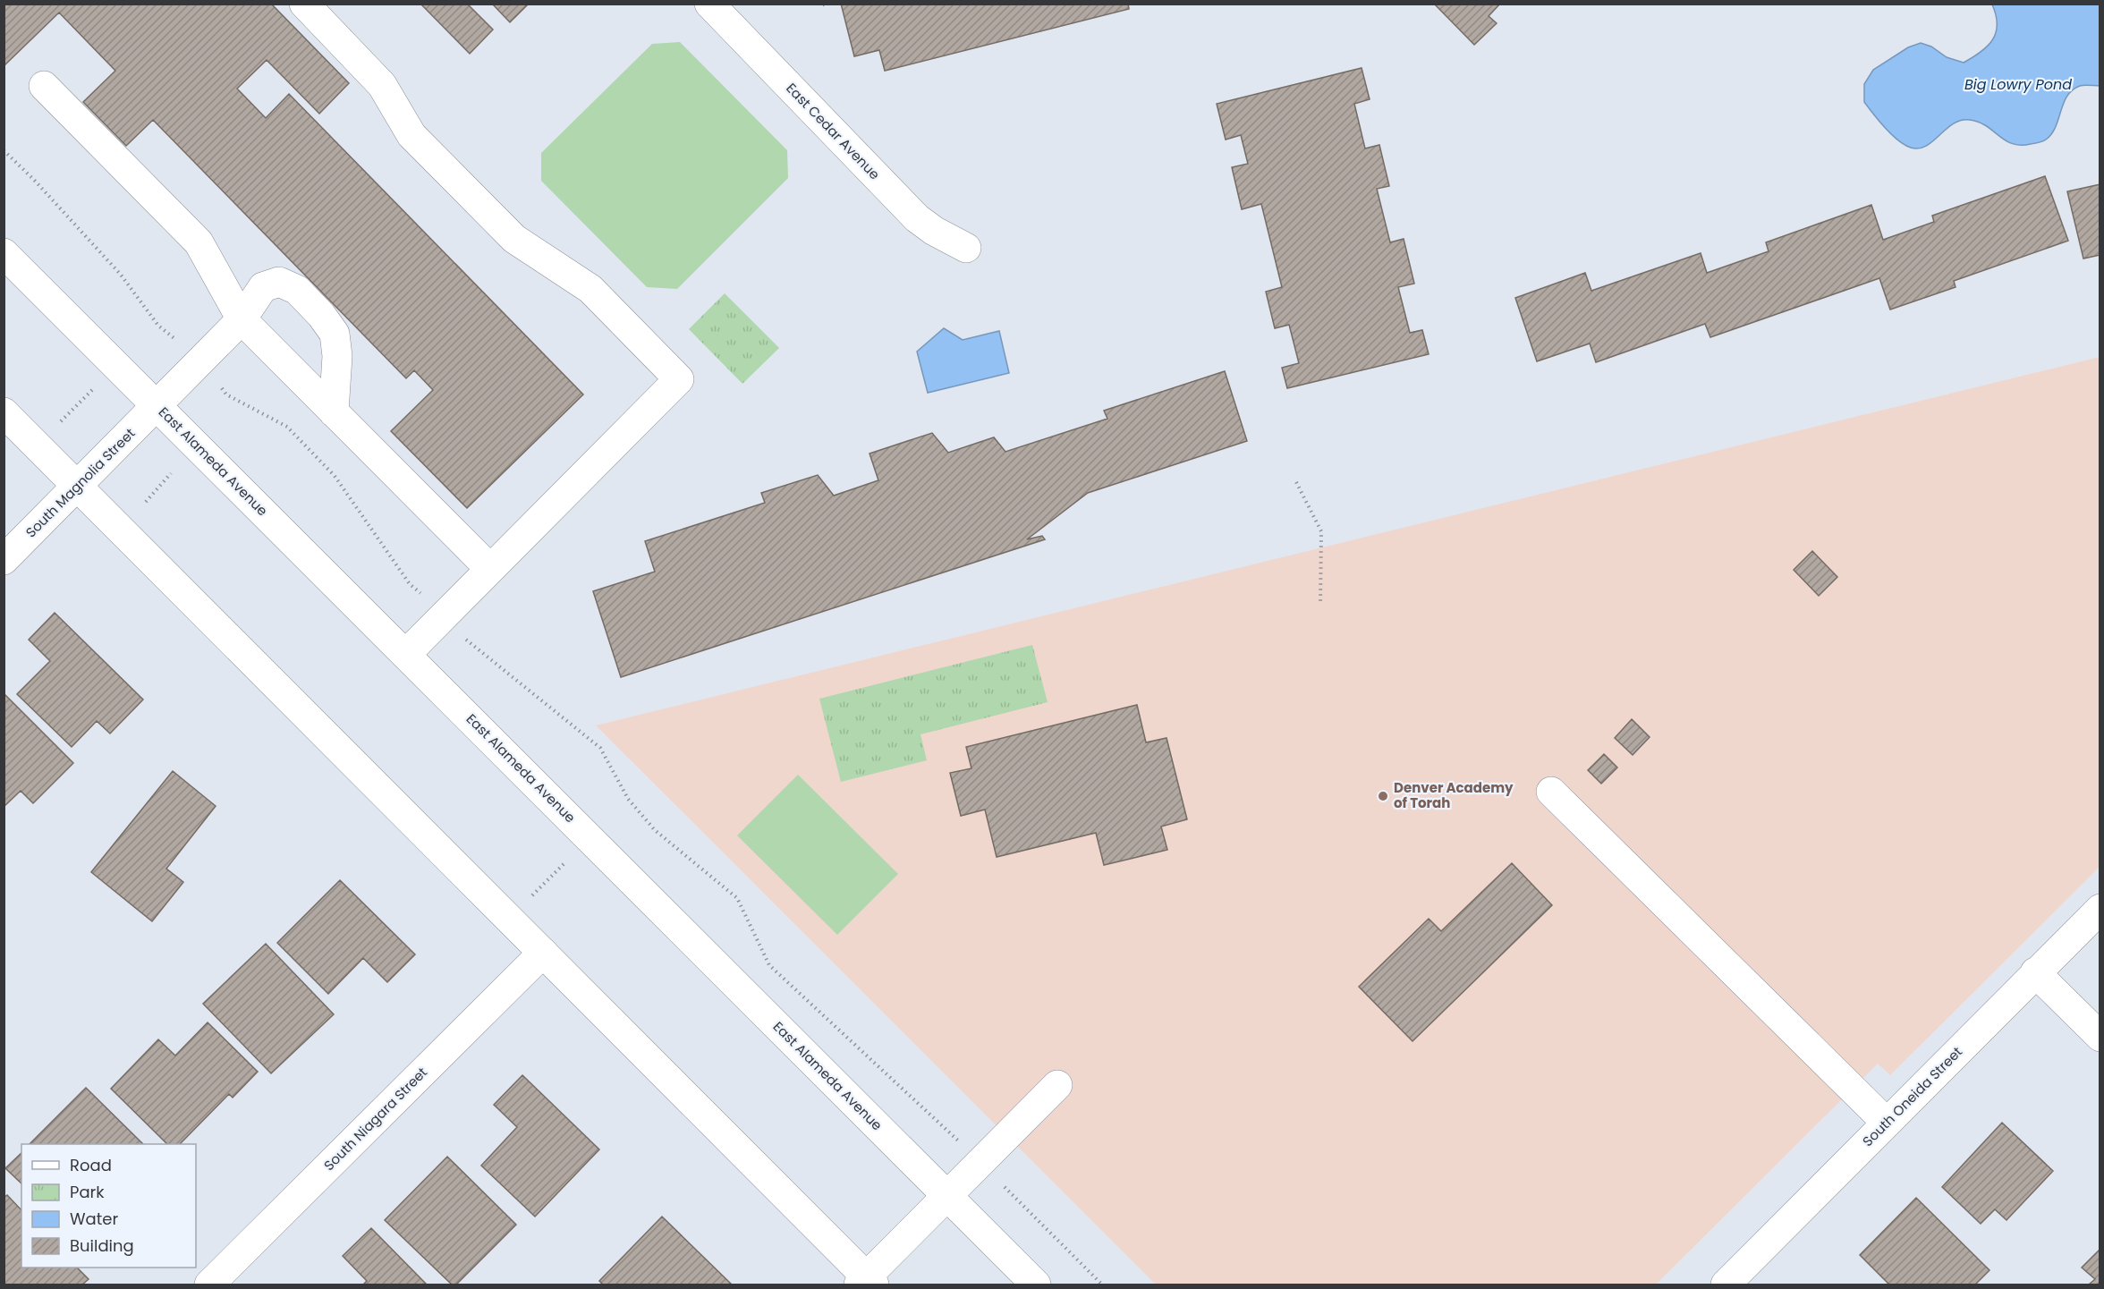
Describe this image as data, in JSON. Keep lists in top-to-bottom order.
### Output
{
  "streets": {
    "main road": [
      "East Cedar Avenue",
      "East Alameda Avenue",
      "South Magnolia Street",
      "South Oneida Street",
      "South Niagara Street"
    ]
  },
  "crossings": [
    ["East Alameda Avenue", "South Magnolia Street"]
  ],
  "water": ["Big Lowry Pond"],
  "places": ["Denver Academy of Torah"],
  "legend": [
    "Road",
    "Park",
    "Water",
    "Building"
  ]
}
